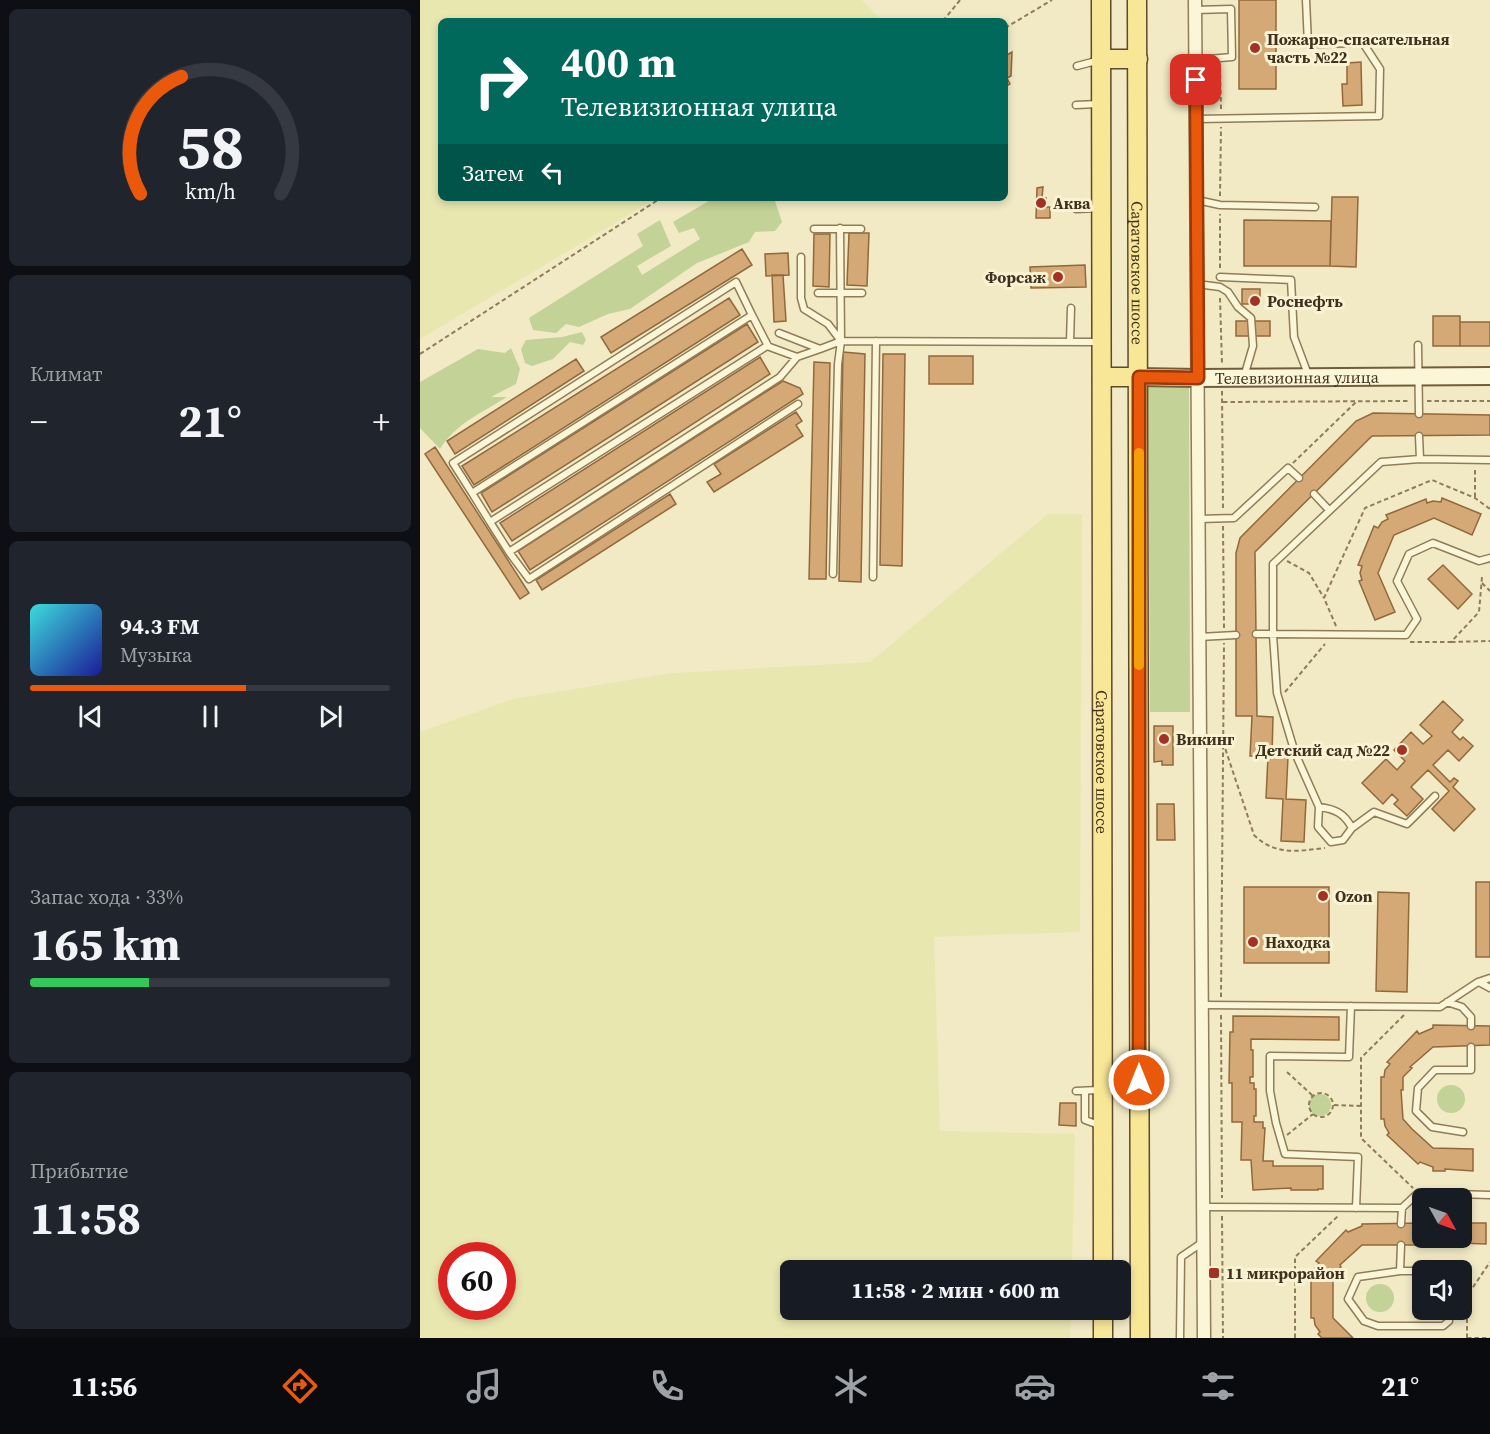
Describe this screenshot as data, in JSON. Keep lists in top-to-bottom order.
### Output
{
  "streets": {
    "main road": ["Саратовское шоссе", "Телевизионная улица"]
  },
  "crossings": [
    ["Саратовское шоссе", "Телевизионная улица"]
  ],
  "places": {
    "other": [
      "Пожарно-спасательная часть №22",
      "Аква",
      "Форсаж",
      "Роснефть",
      "Викинг",
      "Детский сад №22",
      "Ozon",
      "Находка"
    ],
    "transit": ["11 микрорайон"]
  },
  "north": "bottom right",
  "page": {
    "turn": ["400 m", "Телевизионная улица"],
    "then": "Затем",
    "tile": [
      "Климат",
      ["Запас хода · 33%", "165 km"],
      ["Прибытие", "11:58"]
    ],
    "heat": ["−", "21°", "+"],
    "song": ["94.3 FM", "Музыка"],
    "limit": "60",
    "trip": "11:58 · 2 мин · 600 m",
    "tabs": ["11:56", "21°"],
    "gauge": ["58", "km/h"]
  }
}
